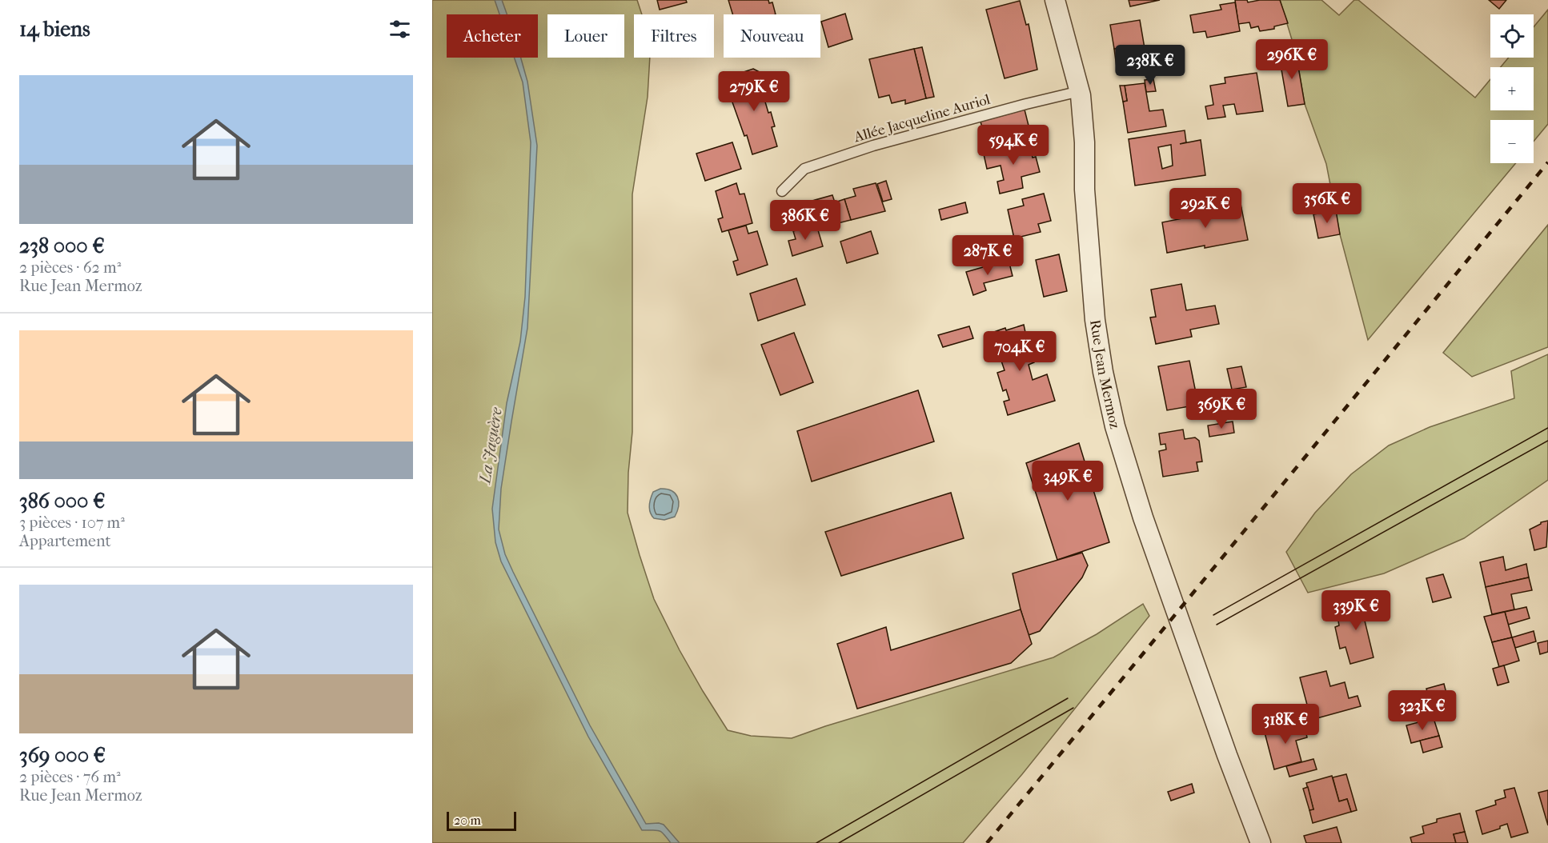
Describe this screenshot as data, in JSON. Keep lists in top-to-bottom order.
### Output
{
  "streets": {
    "street": ["Rue Jean Mermoz"],
    "lane": ["Allée Jacqueline Auriol"]
  },
  "crossings": [
    ["Allée Jacqueline Auriol", "Rue Jean Mermoz"]
  ],
  "water": ["La Jaguère"],
  "scale_bar": "20 m",
  "page": {
    "heading": "14 biens",
    "map_buttons": ["+", "−"],
    "chip": [
      "Acheter",
      "Louer",
      "Filtres",
      "Nouveau"
    ],
    "price": [
      "296K €",
      "238K €",
      "279K €",
      "594K €",
      "356K €",
      "292K €",
      "386K €",
      "287K €",
      "704K €",
      "369K €",
      "349K €",
      "339K €",
      "323K €",
      "318K €"
    ],
    "list": [
      {
        "name": "238 000 €",
        "note": "2 pièces · 62 m² · Rue Jean Mermoz"
      },
      {
        "name": "386 000 €",
        "note": "3 pièces · 107 m² · Appartement"
      },
      {
        "name": "369 000 €",
        "note": "2 pièces · 76 m² · Rue Jean Mermoz"
      }
    ],
    "scale": "20 m"
  }
}
